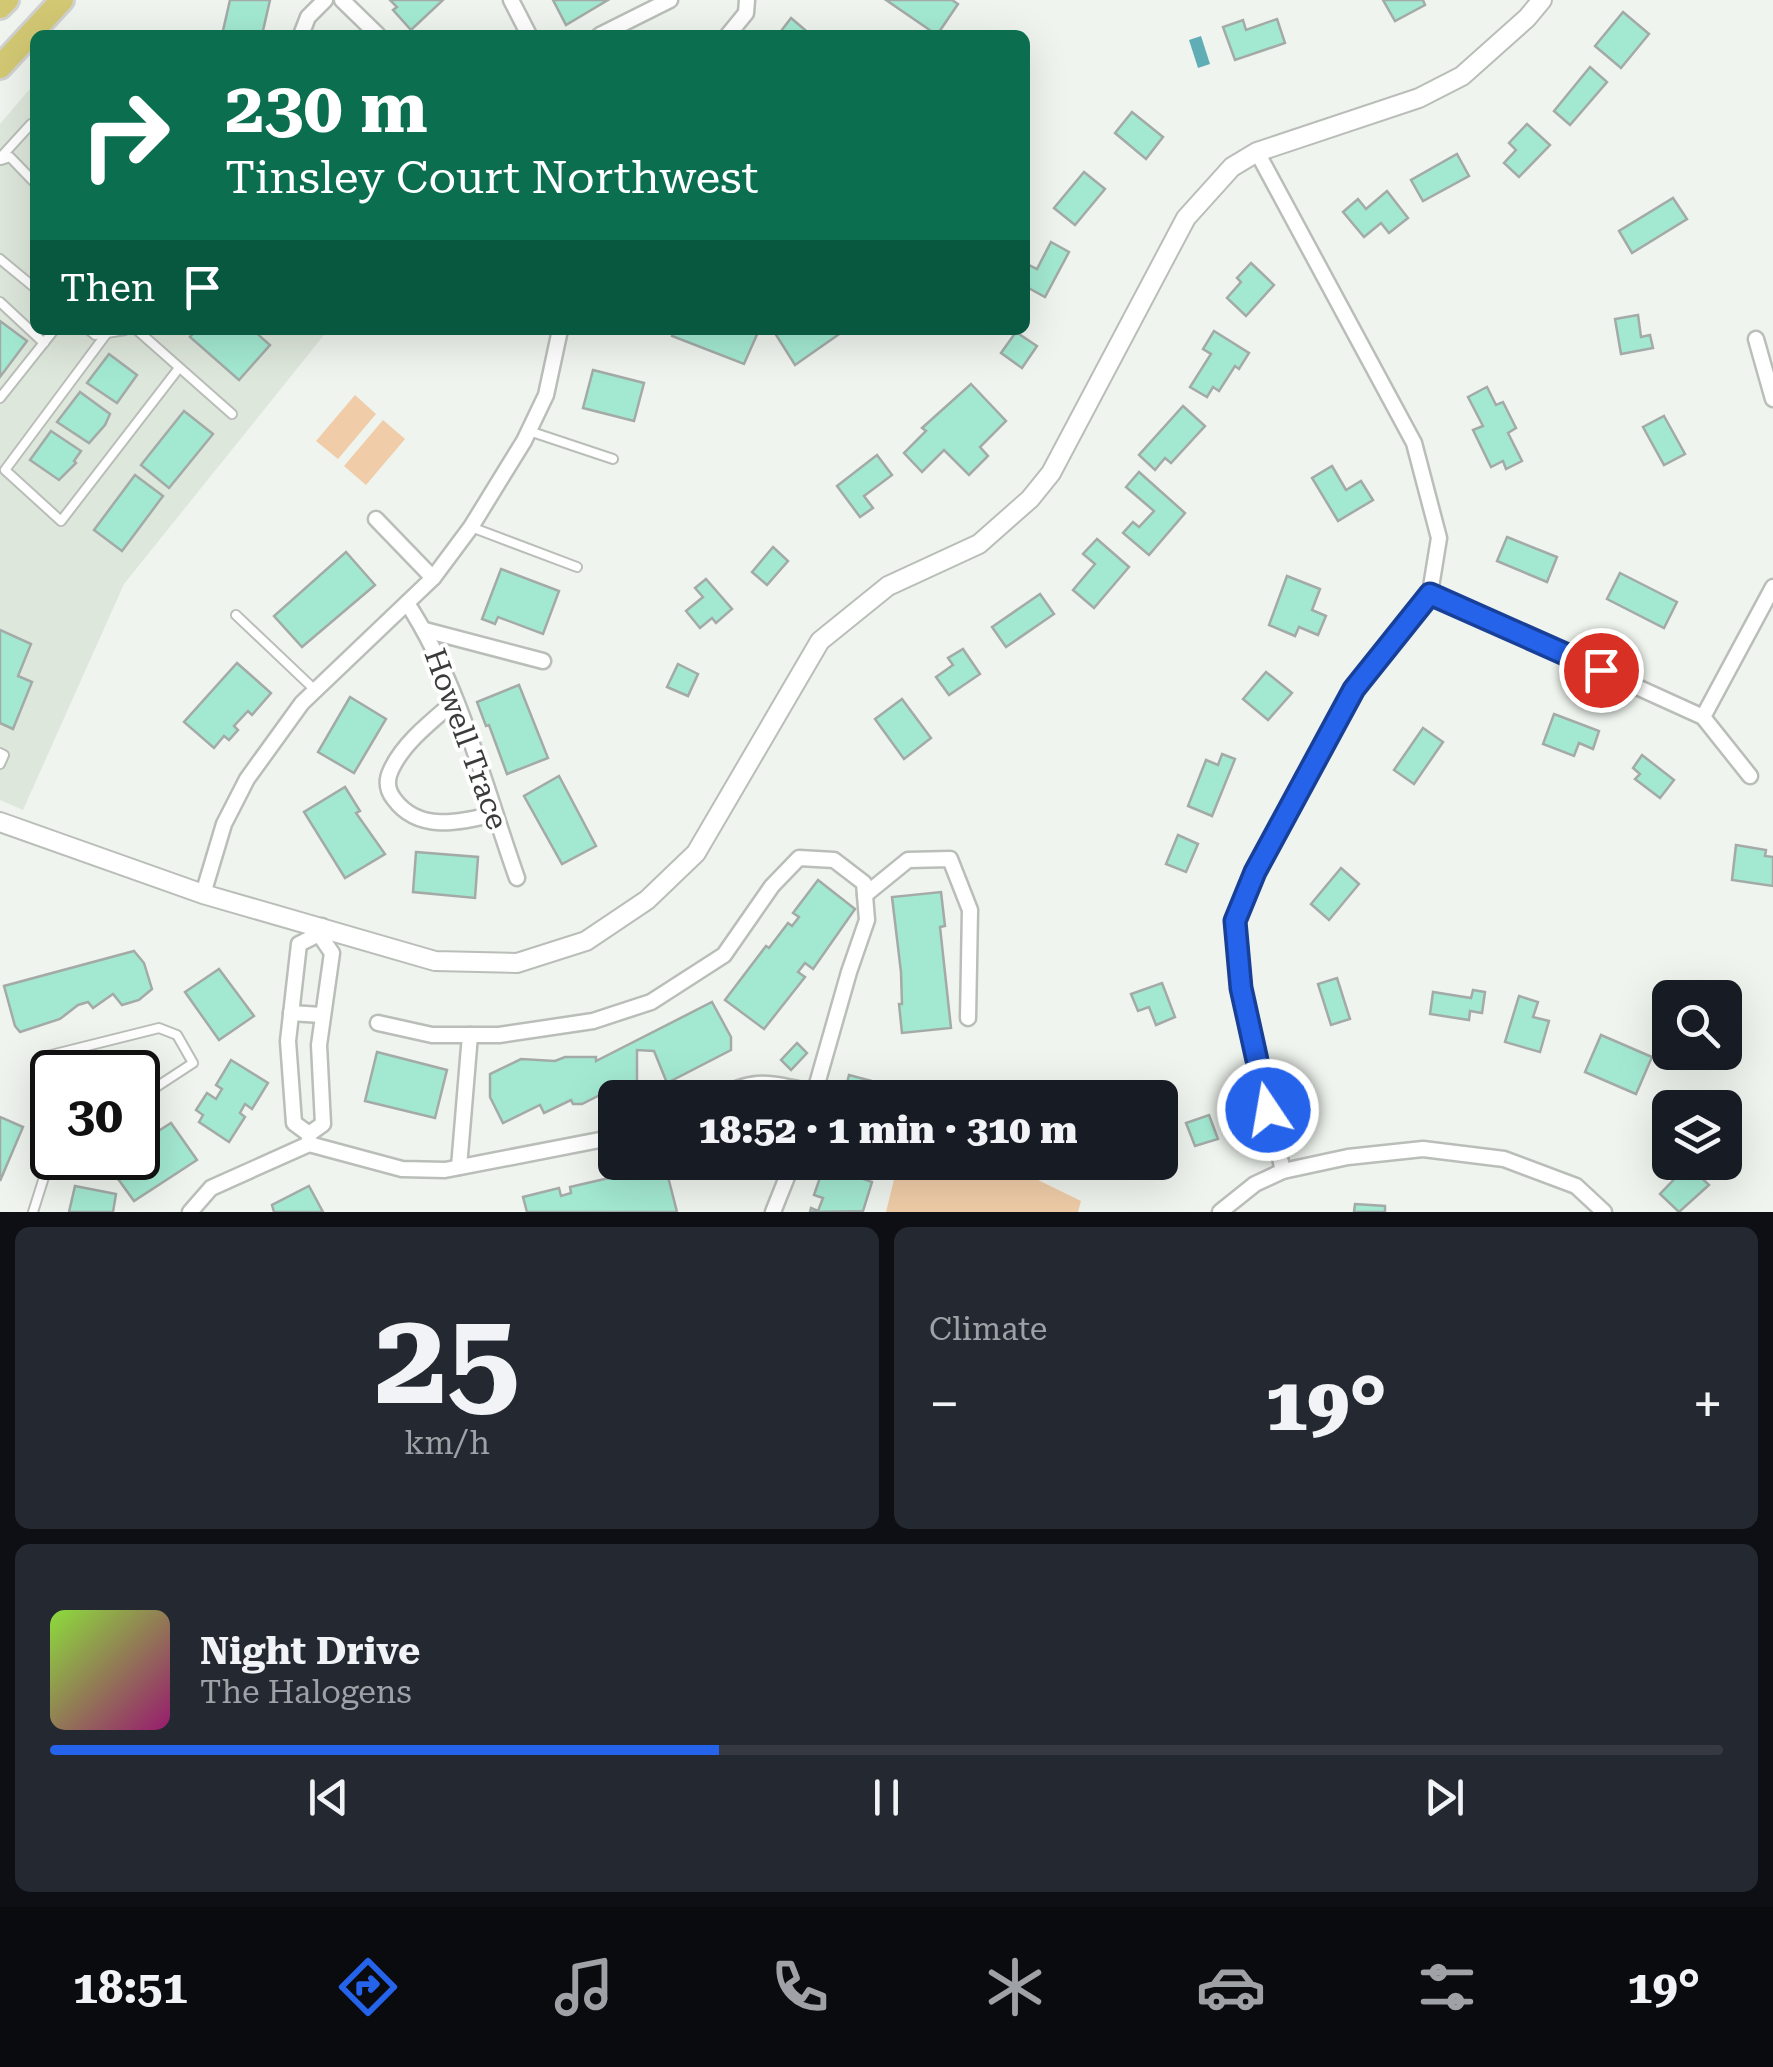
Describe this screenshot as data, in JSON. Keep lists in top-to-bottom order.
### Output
{
  "streets": {
    "street": ["Howell Trace"]
  },
  "page": {
    "turn": ["230 m", "Tinsley Court Northwest"],
    "then": "Then",
    "limit": "30",
    "trip": "18:52 · 1 min · 310 m",
    "tile": [
      ["25", "km/h"],
      "Climate"
    ],
    "heat": ["−", "19°", "+"],
    "song": ["Night Drive", "The Halogens"],
    "tabs": ["18:51", "19°"]
  }
}
